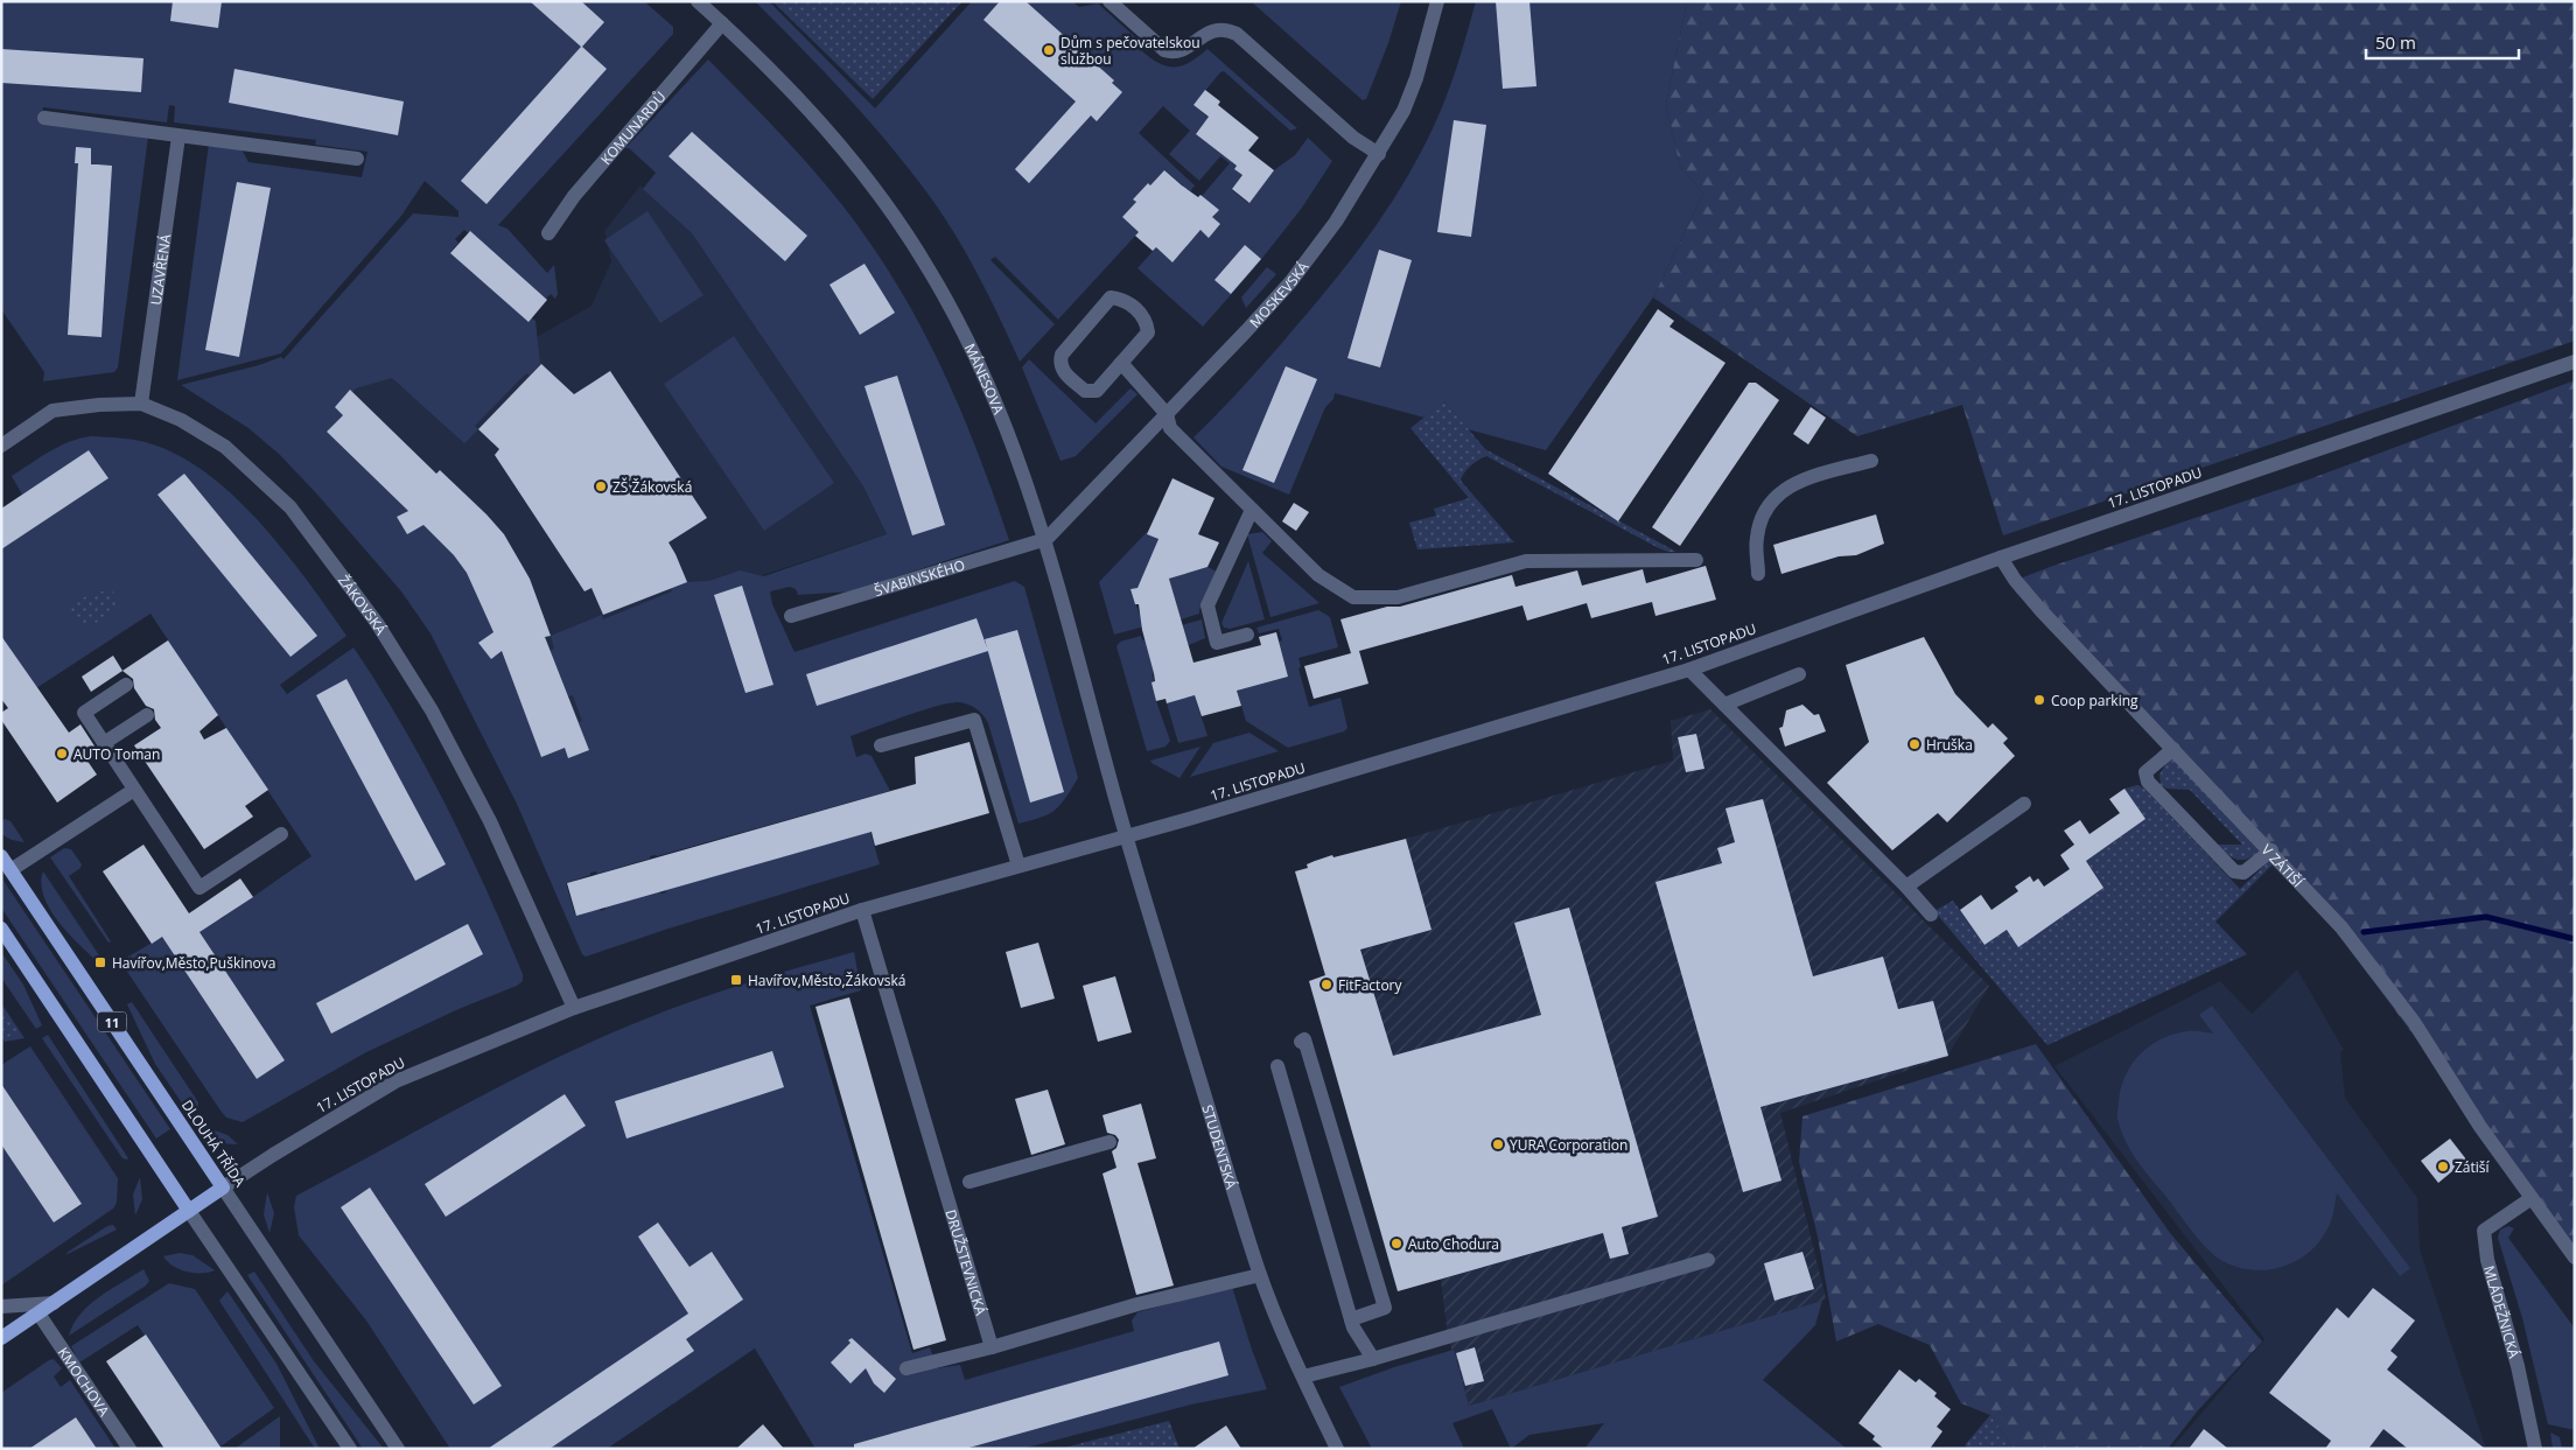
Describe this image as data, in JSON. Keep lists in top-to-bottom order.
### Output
{
  "streets": {
    "main road": ["17. LISTOPADU", "11", "DLOUHÁ TŘÍDA"],
    "street": [
      "KOMUNARDŮ",
      "UZAVŘENÁ",
      "MOSKEVSKÁ",
      "MÁNESOVA",
      "ŠVABINSKÉHO",
      "ŽÁKOVSKÁ",
      "V ZÁTIŠÍ",
      "STUDENTSKÁ",
      "DRUŽSTEVNICKÁ",
      "MLÁDEŽNICKÁ",
      "KMOCHOVA"
    ]
  },
  "crossings": [
    ["KOMUNARDŮ", "MÁNESOVA"],
    ["UZAVŘENÁ", "ŽÁKOVSKÁ"],
    ["MOSKEVSKÁ", "MÁNESOVA"],
    ["MOSKEVSKÁ", "ŠVABINSKÉHO"],
    ["MÁNESOVA", "17. LISTOPADU"],
    ["MÁNESOVA", "ŠVABINSKÉHO"],
    ["MÁNESOVA", "STUDENTSKÁ"],
    ["17. LISTOPADU", "ŽÁKOVSKÁ"],
    ["17. LISTOPADU", "V ZÁTIŠÍ"],
    ["17. LISTOPADU", "DLOUHÁ TŘÍDA"],
    ["17. LISTOPADU", "STUDENTSKÁ"],
    ["17. LISTOPADU", "DRUŽSTEVNICKÁ"],
    ["17. LISTOPADU", "KMOCHOVA"],
    ["V ZÁTIŠÍ", "MLÁDEŽNICKÁ"]
  ],
  "places": {
    "other": [
      "Dům s pečovatelskou službou",
      "ZŠ Žákovská",
      "Coop parking",
      "Hruška",
      "AUTO Toman",
      "FitFactory",
      "YURA Corporation",
      "Zátiší",
      "Auto Chodura"
    ],
    "transit": ["Havířov,Město,Puškinova", "Havířov,Město,Žákovská"]
  },
  "scale_bar": "50 m"
}
